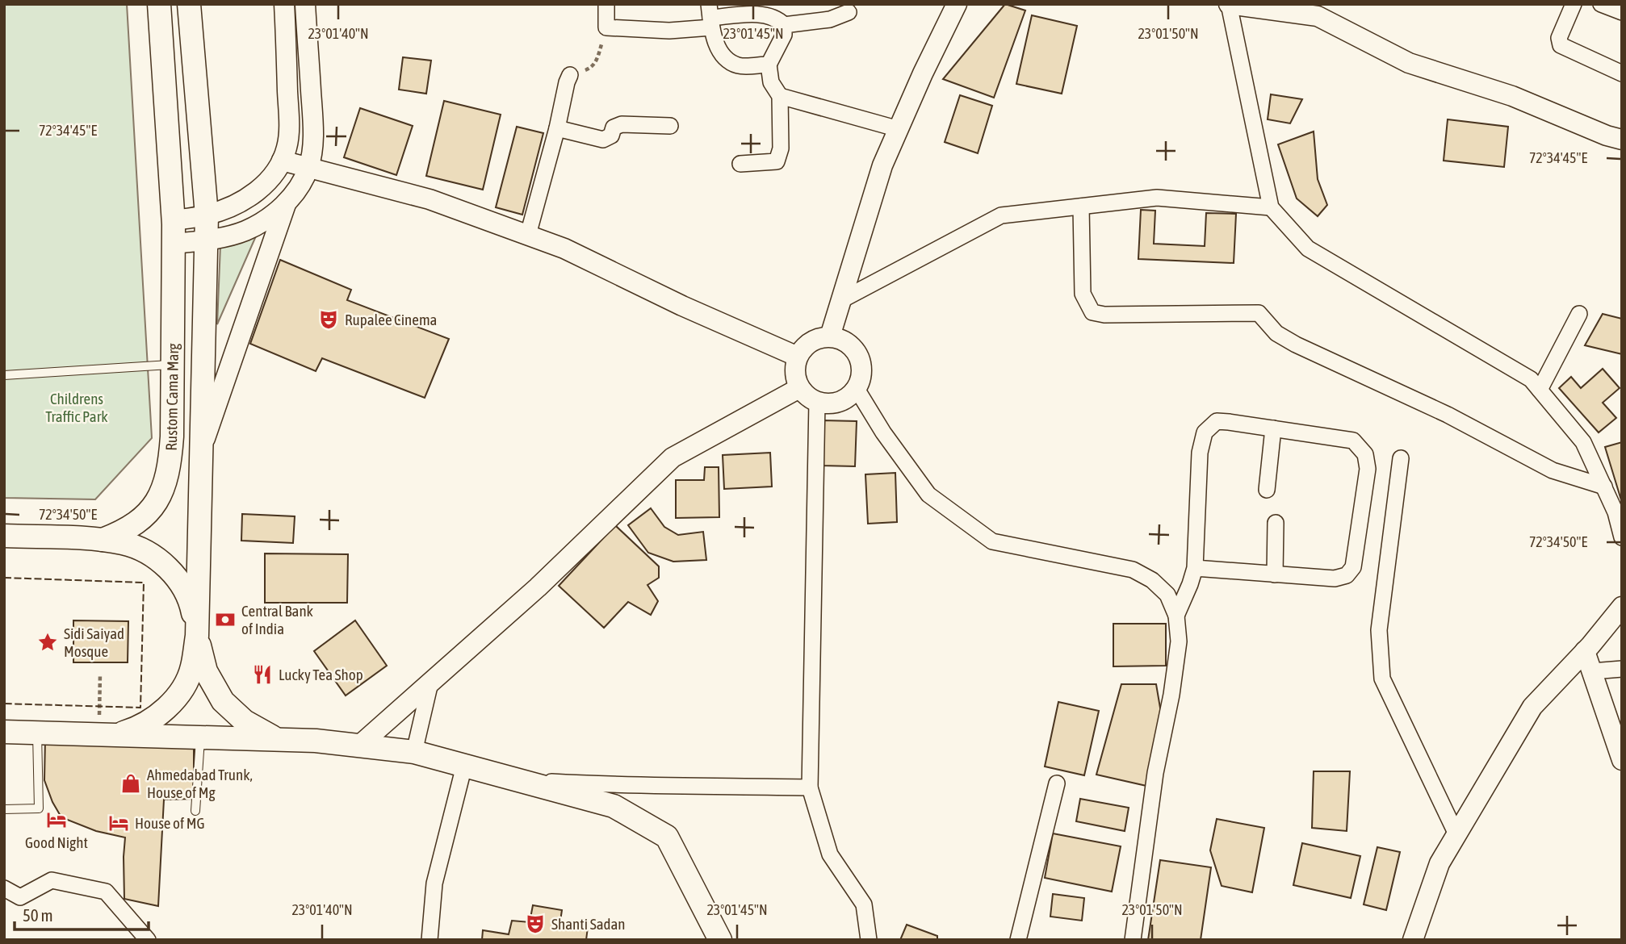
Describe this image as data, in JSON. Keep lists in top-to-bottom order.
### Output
{
  "streets": {
    "main road": ["Rustom Cama Marg"]
  },
  "parks": ["Childrens Traffic Park"],
  "places": {
    "theatre": ["Rupalee Cinema", "Shanti Sadan"],
    "bank": ["Central Bank of India"],
    "place": ["Sidi Saiyad Mosque"],
    "restaurant": ["Lucky Tea Shop"],
    "shop": ["Ahmedabad Trunk, House of Mg"],
    "hotel": ["Good Night", "House of MG"]
  },
  "scale_bar": "50 m",
  "coordinates": [
    "23°01'40\"N",
    "23°01'45\"N",
    "23°01'50\"N",
    "72°34'45\"E",
    "72°34'50\"E"
  ]
}
